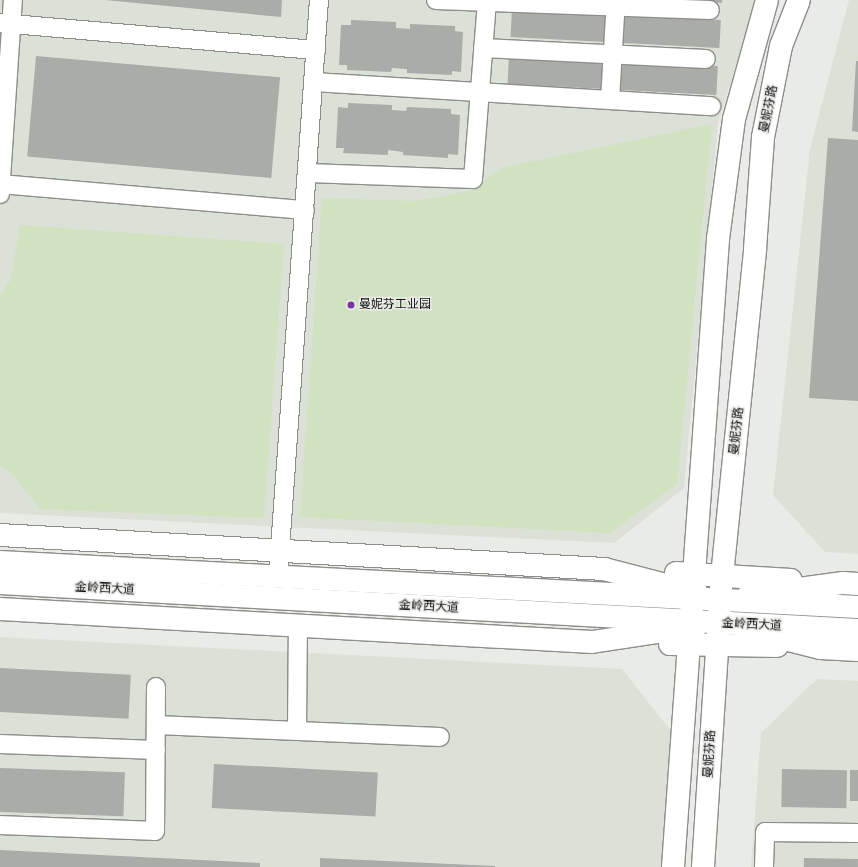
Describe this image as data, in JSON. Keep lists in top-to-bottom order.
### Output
{
  "streets": {
    "main road": ["曼妮芬路", "金岭西大道"]
  },
  "crossings": [
    ["曼妮芬路", "金岭西大道"]
  ],
  "places": ["曼妮芬工业园"]
}
